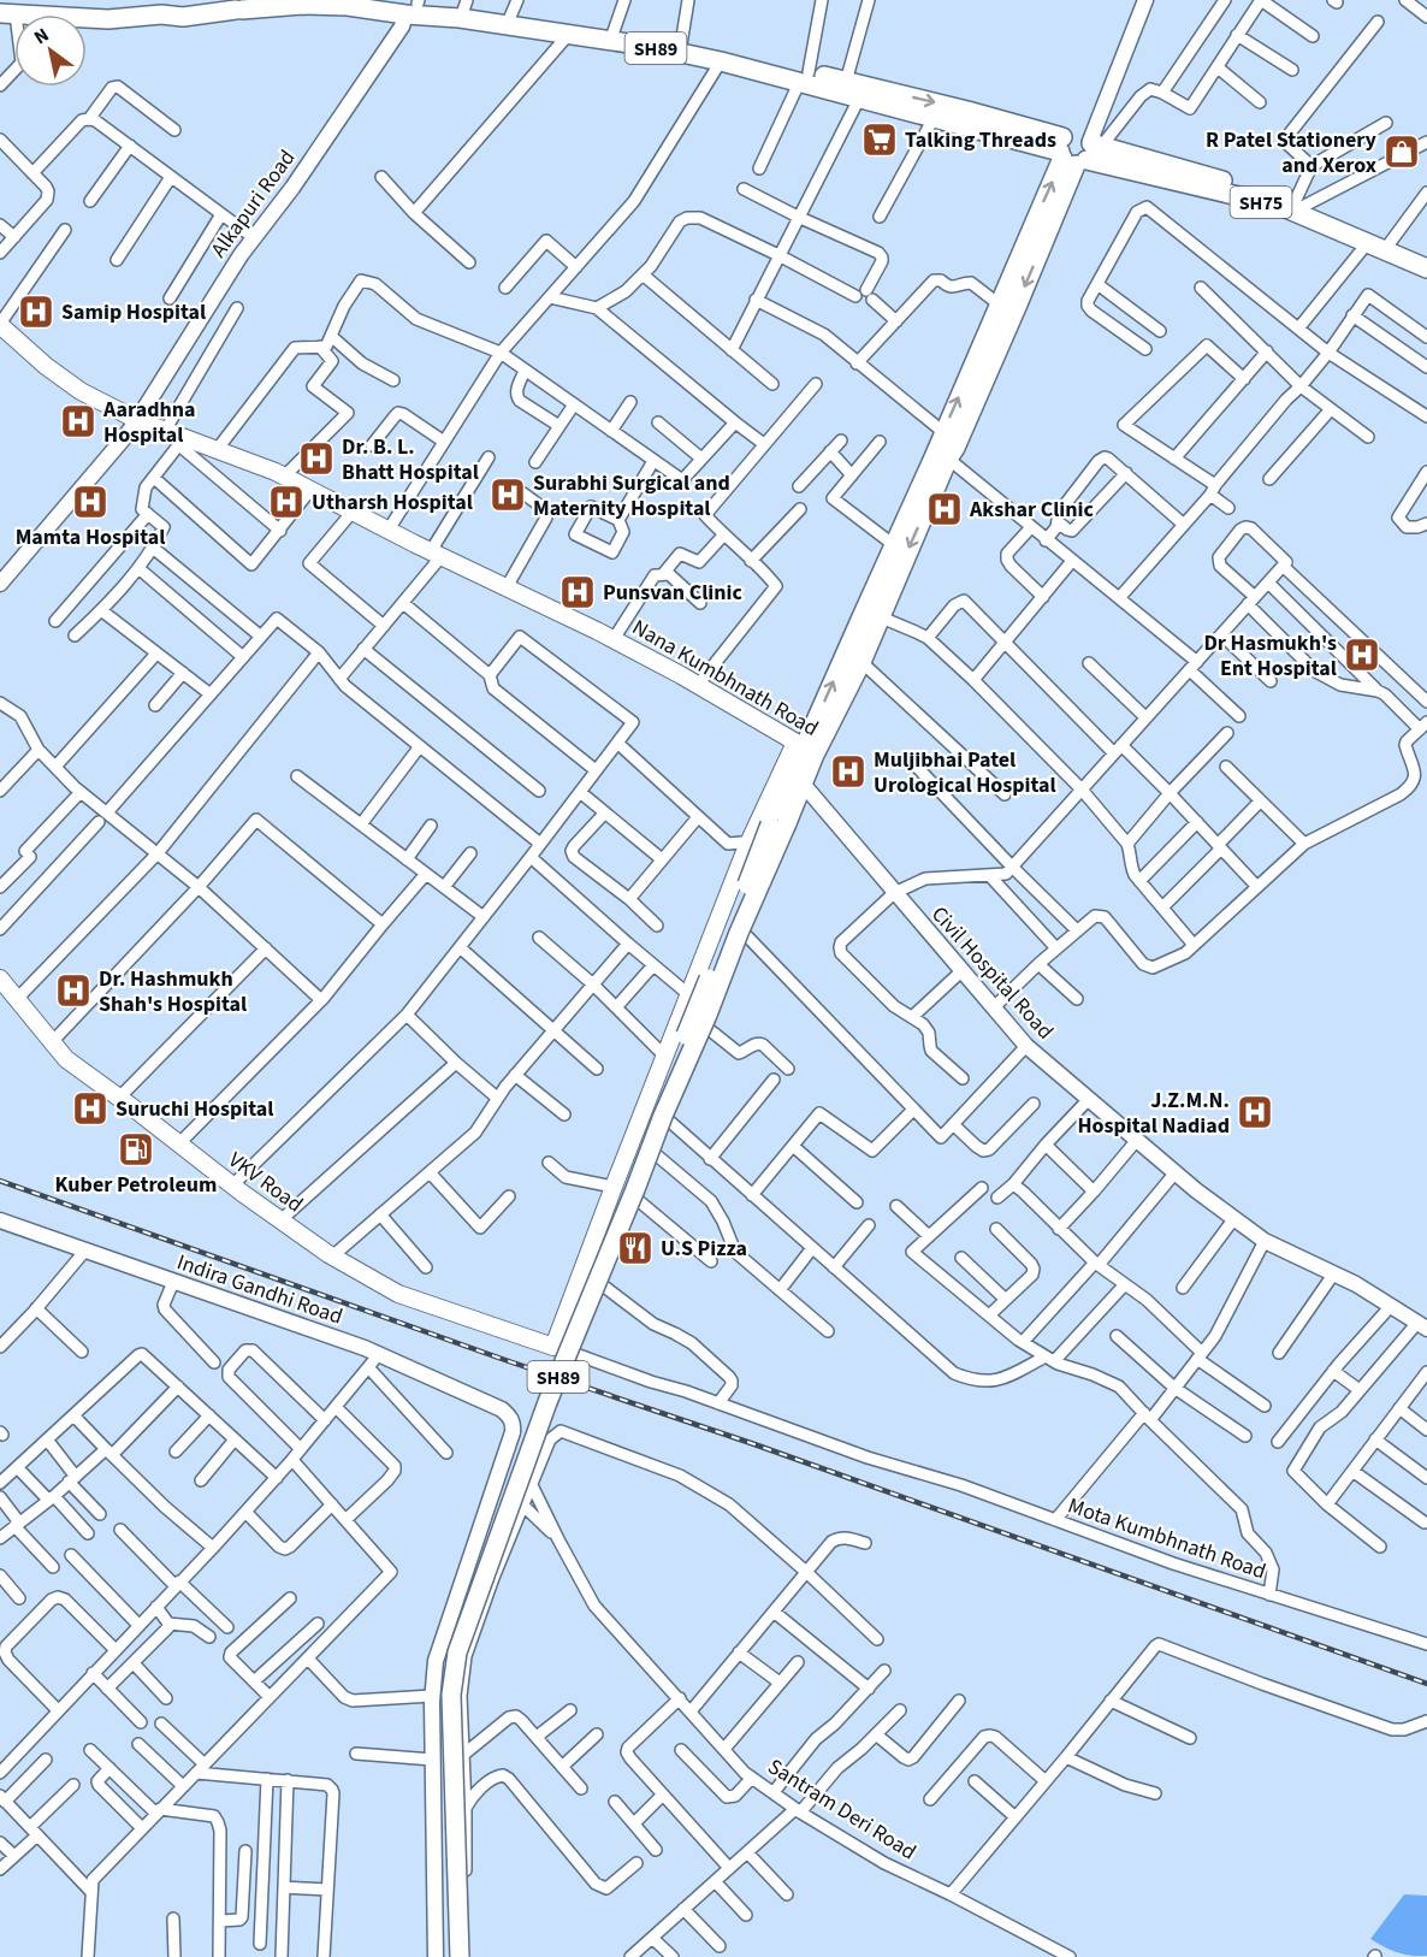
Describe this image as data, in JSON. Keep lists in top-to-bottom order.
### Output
{
  "streets": {
    "main road": [
      "SH89",
      "SH75",
      "Nana Kumbhnath Road",
      "VKV Road"
    ],
    "street": [
      "Alkapuri Road",
      "Civil Hospital Road",
      "Indira Gandhi Road",
      "Mota Kumbhnath Road",
      "Santram Deri Road"
    ]
  },
  "crossings": [
    ["SH89", "SH75"],
    ["SH89", "Alkapuri Road"],
    ["SH89", "Nana Kumbhnath Road"],
    ["SH89", "Civil Hospital Road"],
    ["Alkapuri Road", "Nana Kumbhnath Road"],
    ["VKV Road", "Mota Kumbhnath Road"],
    ["Indira Gandhi Road", "Santram Deri Road"]
  ],
  "places": {
    "supermarket": ["Talking Threads"],
    "shop": ["R Patel Stationery and Xerox"],
    "hospital": [
      "Samip Hospital",
      "Aaradhna Hospital",
      "Dr. B. L. Bhatt Hospital",
      "Surabhi Surgical and Maternity Hospital",
      "Mamta Hospital",
      "Utharsh Hospital",
      "Akshar Clinic",
      "Punsvan Clinic",
      "Dr Hasmukh's Ent Hospital",
      "Muljibhai Patel Urological Hospital",
      "Dr. Hashmukh Shah's Hospital",
      "Suruchi Hospital",
      "J.Z.M.N. Hospital Nadiad"
    ],
    "fuel station": ["Kuber Petroleum"],
    "restaurant": ["U.S Pizza"]
  },
  "north": "top left"
}
